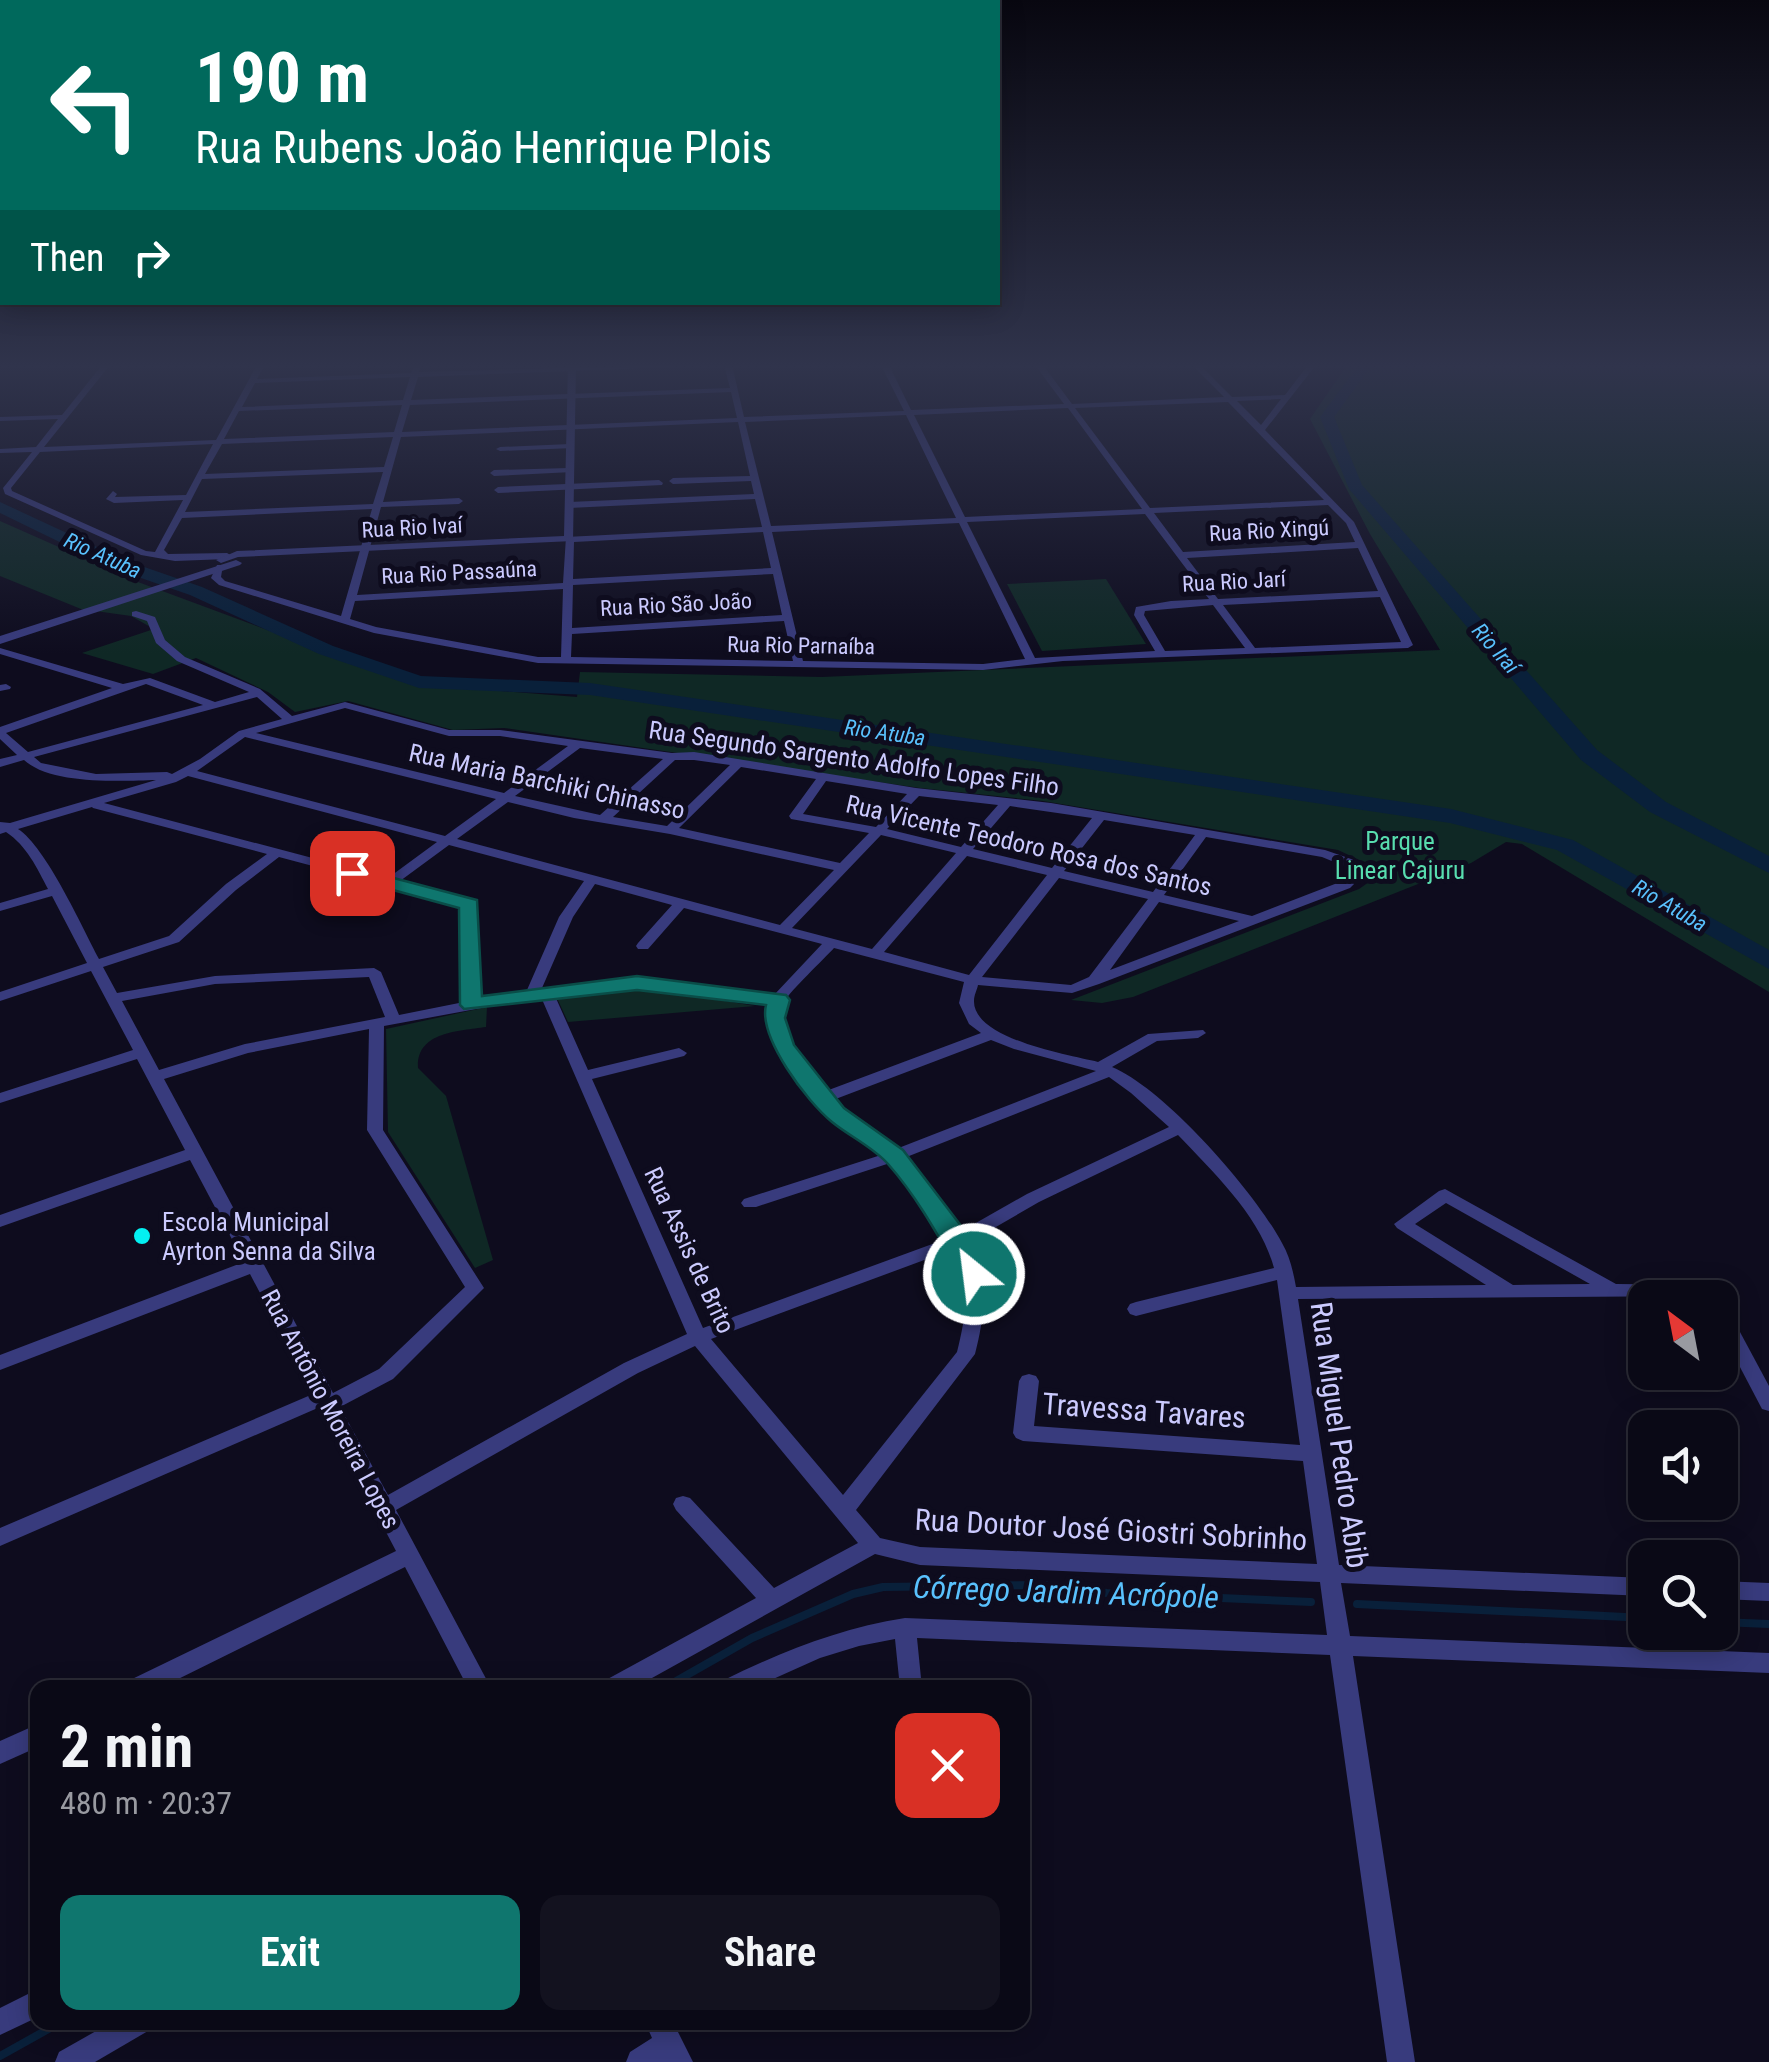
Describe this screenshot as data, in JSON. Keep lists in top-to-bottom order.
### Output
{
  "streets": {
    "street": [
      "Rua Rio Ivaí",
      "Rua Rio Xingú",
      "Rua Rio Passaúna",
      "Rua Rio Jarí",
      "Rua Rio São João",
      "Rua Rio Parnaíba",
      "Rua Segundo Sargento Adolfo Lopes Filho",
      "Rua Maria Barchiki Chinasso",
      "Rua Vicente Teodoro Rosa dos Santos",
      "Rua Assis de Brito",
      "Rua Antônio Moreira Lopes",
      "Travessa Tavares",
      "Rua Miguel Pedro Abib",
      "Rua Doutor José Giostri Sobrinho"
    ]
  },
  "crossings": [
    ["Rua Rio Ivaí", "Rua Rio Parnaíba"],
    ["Rua Rio Jarí", "Rua Rio Parnaíba"],
    ["Rua Segundo Sargento Adolfo Lopes Filho", "Rua Vicente Teodoro Rosa dos Santos"],
    ["Rua Assis de Brito", "Rua Doutor José Giostri Sobrinho"],
    ["Travessa Tavares", "Rua Miguel Pedro Abib"],
    ["Rua Miguel Pedro Abib", "Rua Doutor José Giostri Sobrinho"]
  ],
  "water": ["Rio Atuba", "Rio Iraí", "Córrego Jardim Acrópole"],
  "parks": ["Parque Linear Cajuru"],
  "places": ["Escola Municipal Ayrton Senna da Silva"],
  "north": "top left",
  "page": {
    "turn": ["190 m", "Rua Rubens João Henrique Plois"],
    "then": "Then",
    "heading": ["2 min", "480 m · 20:37"],
    "buttons": ["Exit", "Share"]
  }
}
